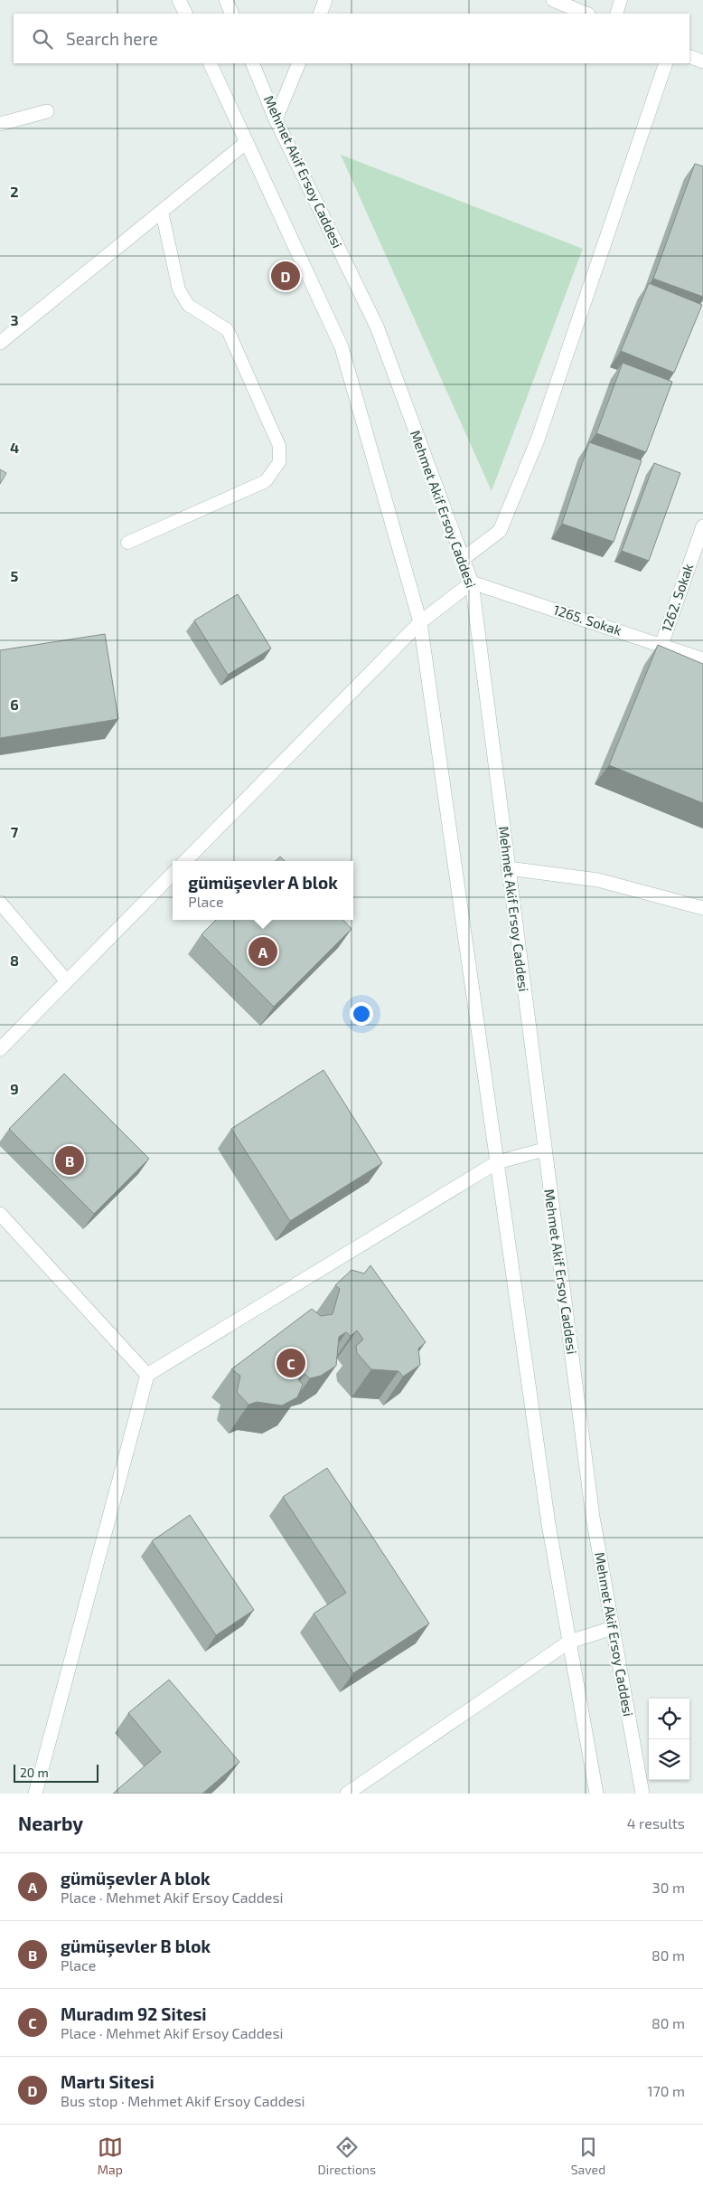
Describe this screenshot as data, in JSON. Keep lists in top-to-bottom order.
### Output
{
  "streets": {
    "main road": ["Mehmet Akif Ersoy Caddesi", "1262. Sokak", "1265. Sokak"]
  },
  "crossings": [
    ["Mehmet Akif Ersoy Caddesi", "1265. Sokak"],
    ["1262. Sokak", "1265. Sokak"]
  ],
  "scale_bar": "20 m",
  "page": {
    "search": "Search here",
    "pins": [
      "D",
      "A",
      "B",
      "C"
    ],
    "popup": ["gümüşevler A blok", "Place"],
    "scale": "20 m",
    "heading": ["Nearby", "4 results"],
    "list": [
      {
        "mark": "A",
        "name": "gümüşevler A blok",
        "note": "Place · Mehmet Akif Ersoy Caddesi",
        "value": "30 m"
      },
      {
        "mark": "B",
        "name": "gümüşevler B blok",
        "note": "Place",
        "value": "80 m"
      },
      {
        "mark": "C",
        "name": "Muradım 92 Sitesi",
        "note": "Place · Mehmet Akif Ersoy Caddesi",
        "value": "80 m"
      },
      {
        "mark": "D",
        "name": "Martı Sitesi",
        "note": "Bus stop · Mehmet Akif Ersoy Caddesi",
        "value": "170 m"
      }
    ],
    "nav": ["Map", "Directions", "Saved"]
  },
  "grid": {
    "rows": [
      "2",
      "3",
      "4",
      "5",
      "6",
      "7",
      "8",
      "9"
    ]
  }
}
